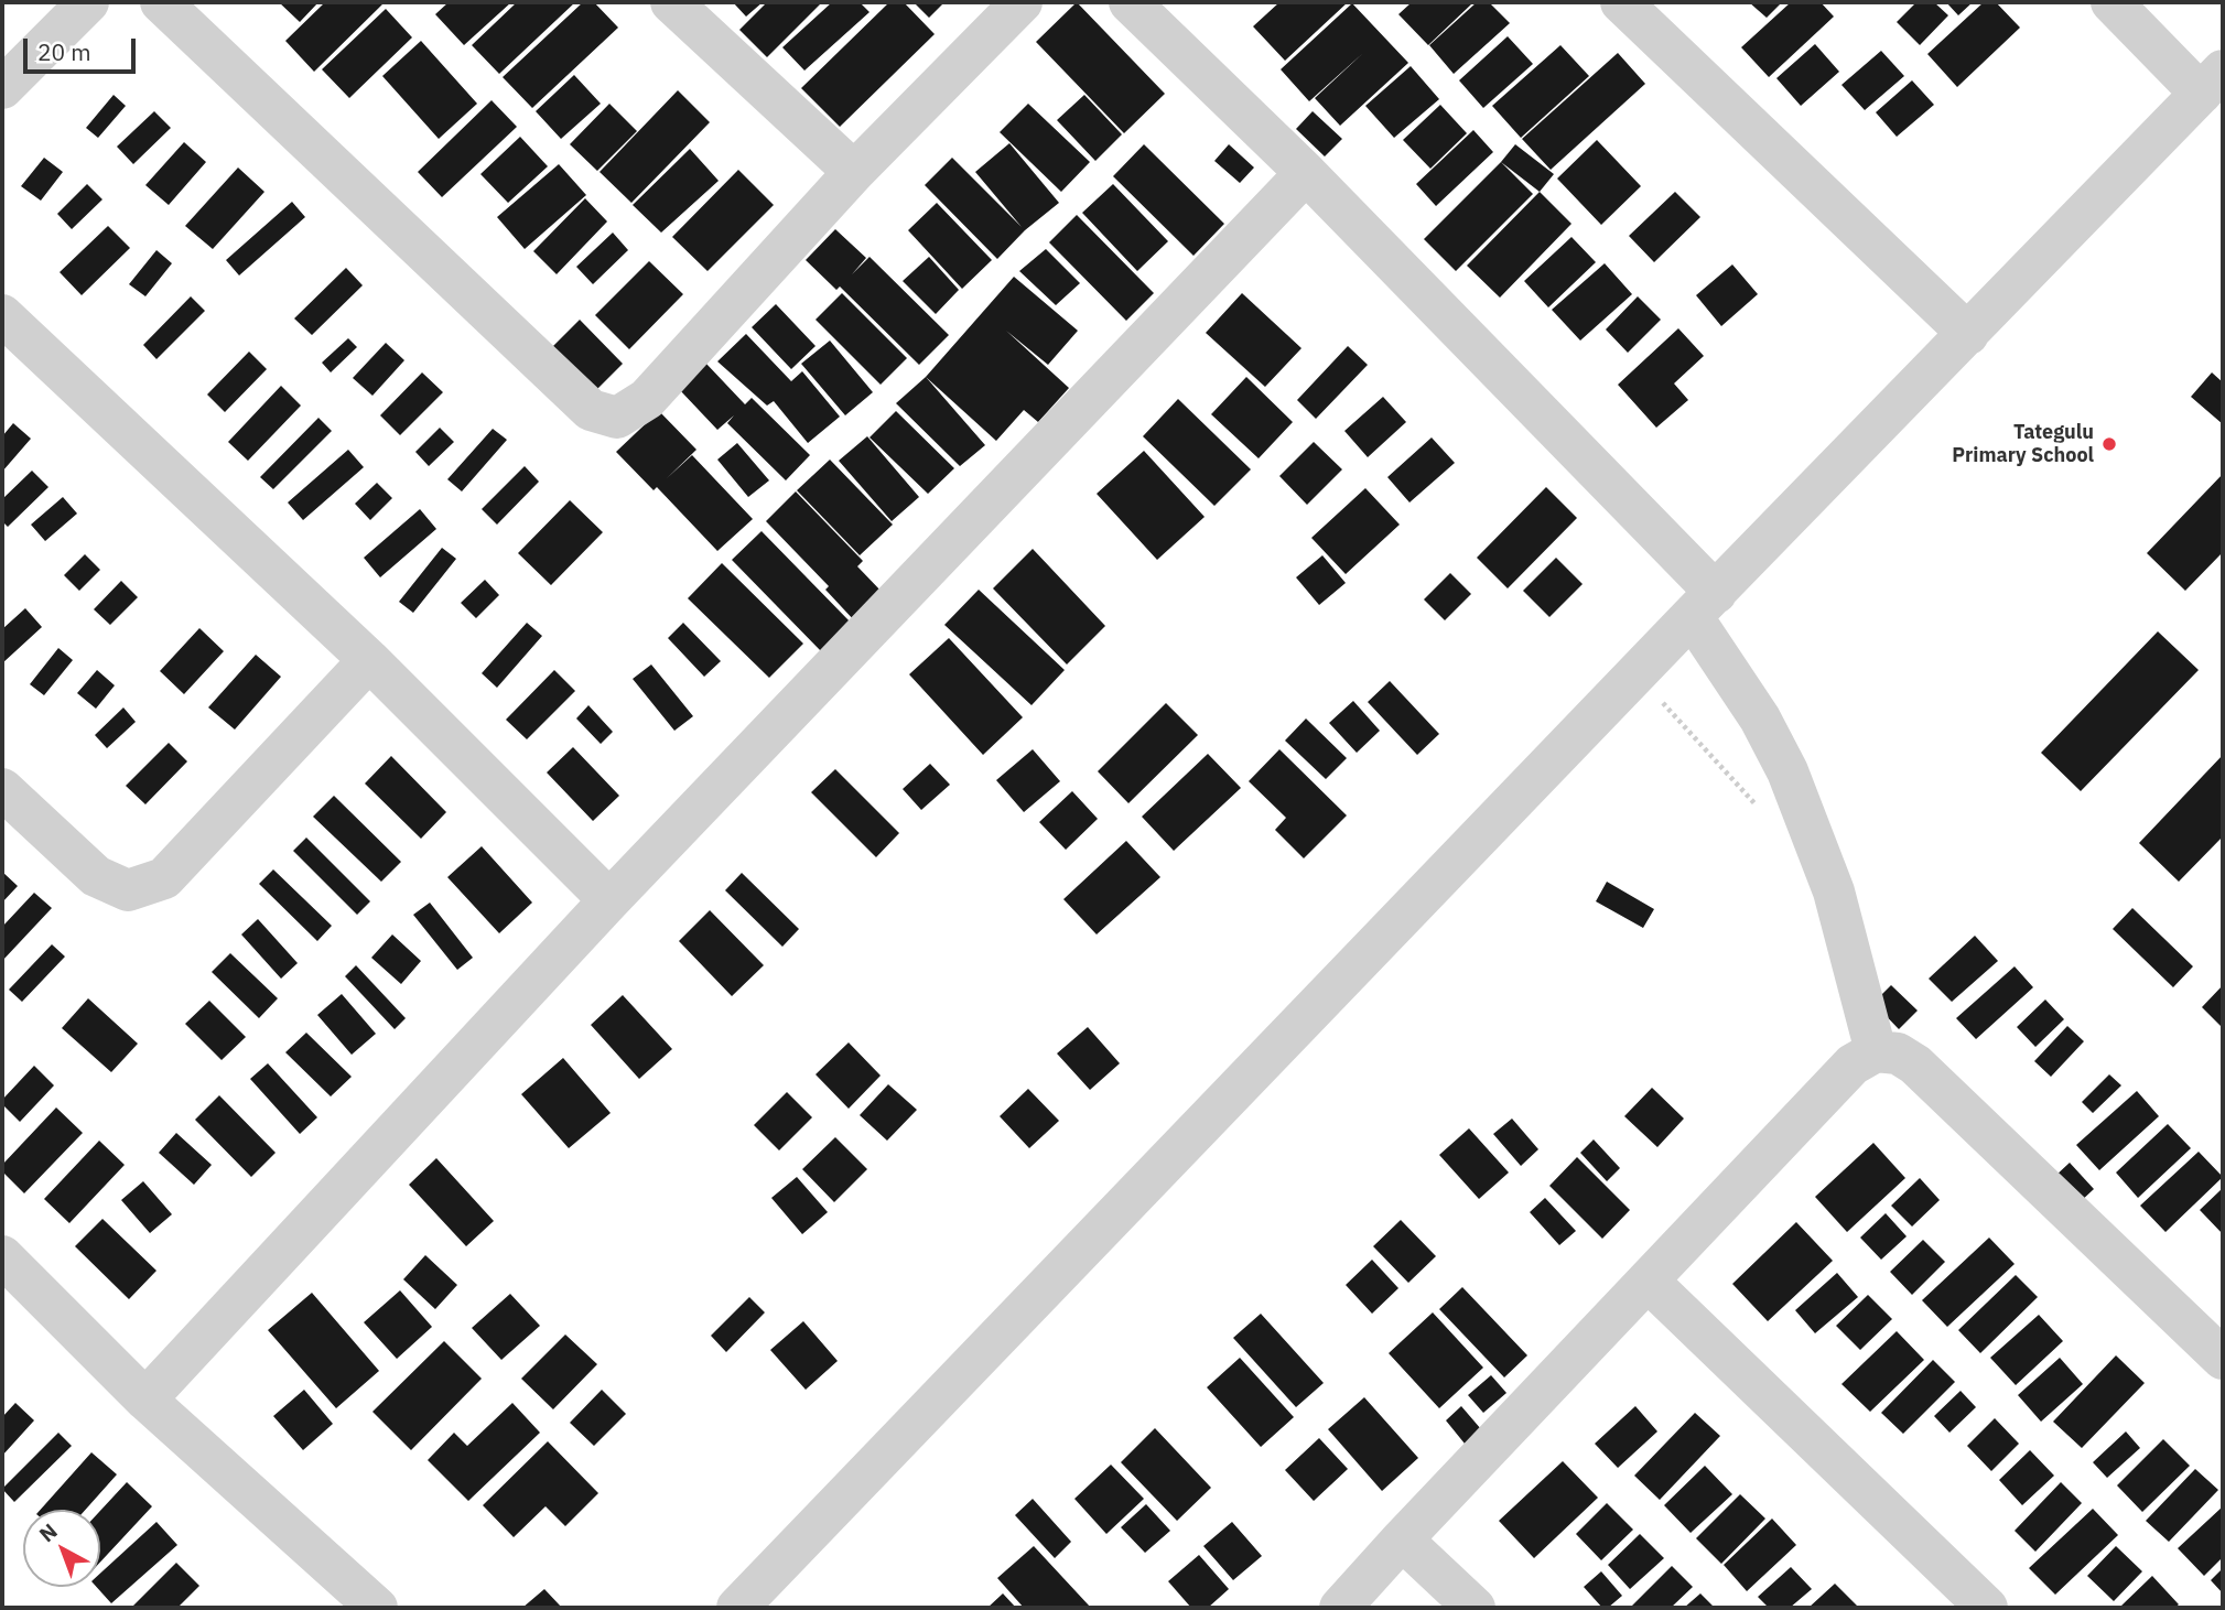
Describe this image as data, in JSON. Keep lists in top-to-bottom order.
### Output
{
  "places": ["Tategulu Primary School"],
  "scale_bar": "20 m",
  "north": "top left"
}
